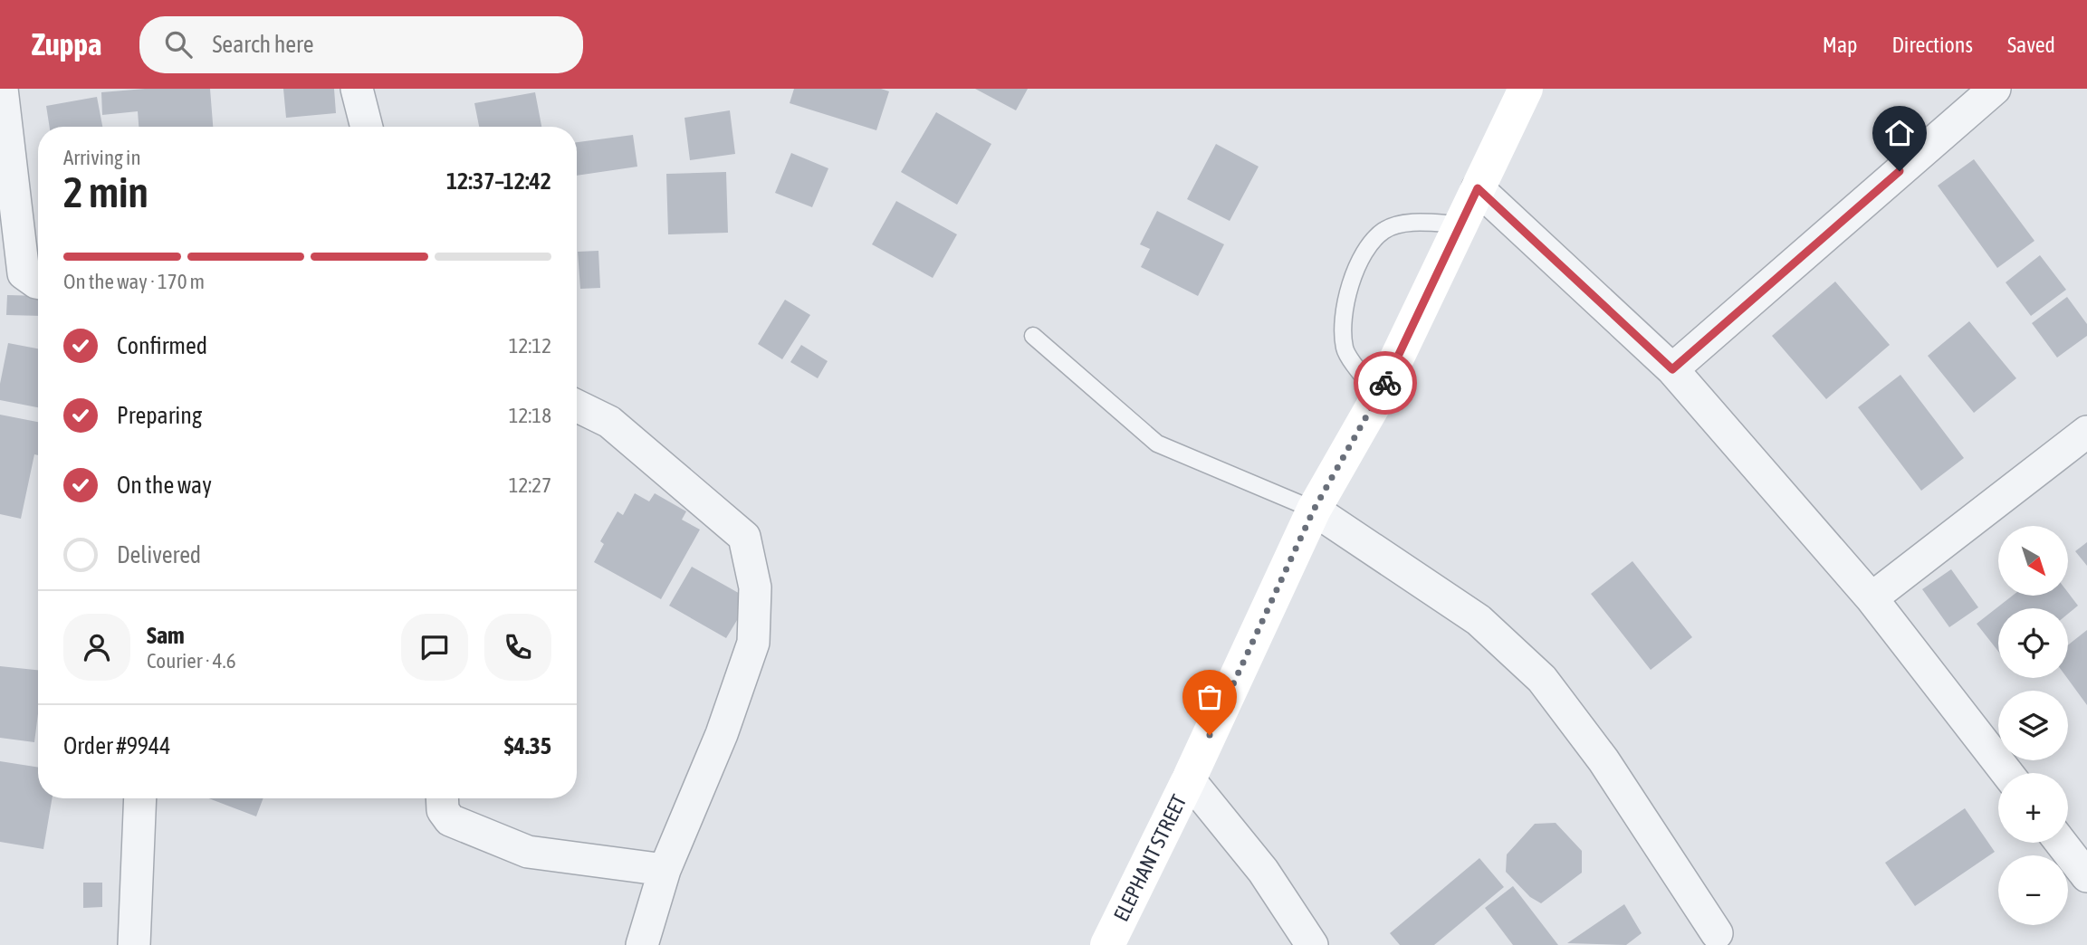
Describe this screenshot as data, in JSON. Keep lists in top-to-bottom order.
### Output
{
  "streets": {
    "main road": ["ELEPHANT STREET"]
  },
  "north": "bottom right",
  "page": {
    "header": "Zuppa",
    "search": "Search here",
    "nav": ["Map", "Directions", "Saved"],
    "heading": ["2 min", "Arriving in", "12:37–12:42"],
    "panel": [
      "Sam",
      "Courier · 4.6",
      "Order #9944",
      "$4.35"
    ],
    "bar": "On the way · 170 m",
    "list": [
      ["Confirmed", "12:12"],
      ["Preparing", "12:18"],
      ["On the way", "12:27"],
      "Delivered"
    ],
    "map_buttons": ["+", "−"]
  }
}
